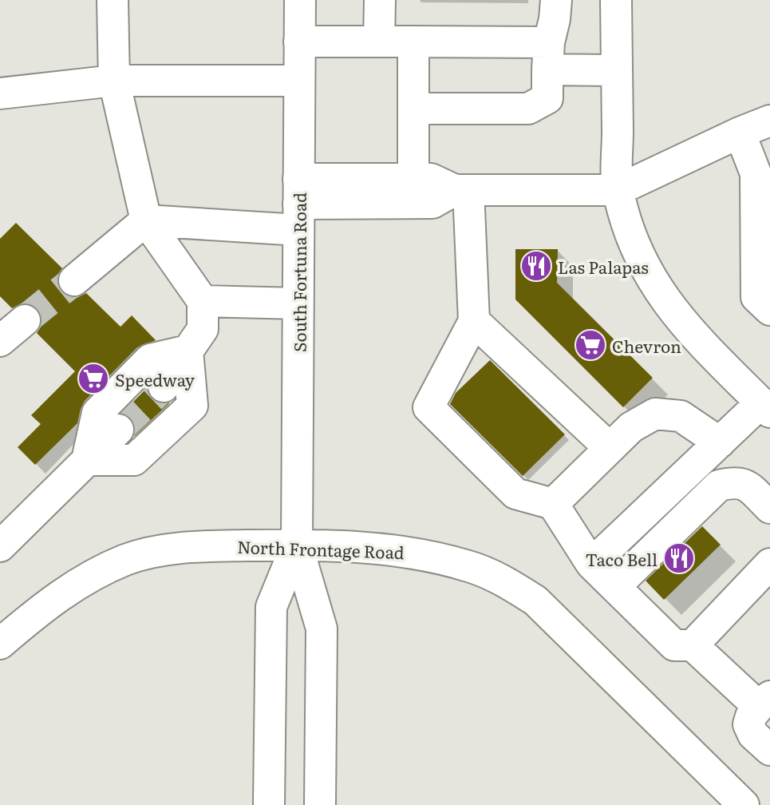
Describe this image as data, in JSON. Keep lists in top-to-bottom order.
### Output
{
  "streets": {
    "main road": ["South Fortuna Road", "North Frontage Road"]
  },
  "crossings": [
    ["South Fortuna Road", "North Frontage Road"]
  ],
  "places": {
    "restaurant": ["Las Palapas", "Taco Bell"],
    "supermarket": ["Chevron", "Speedway"]
  }
}
